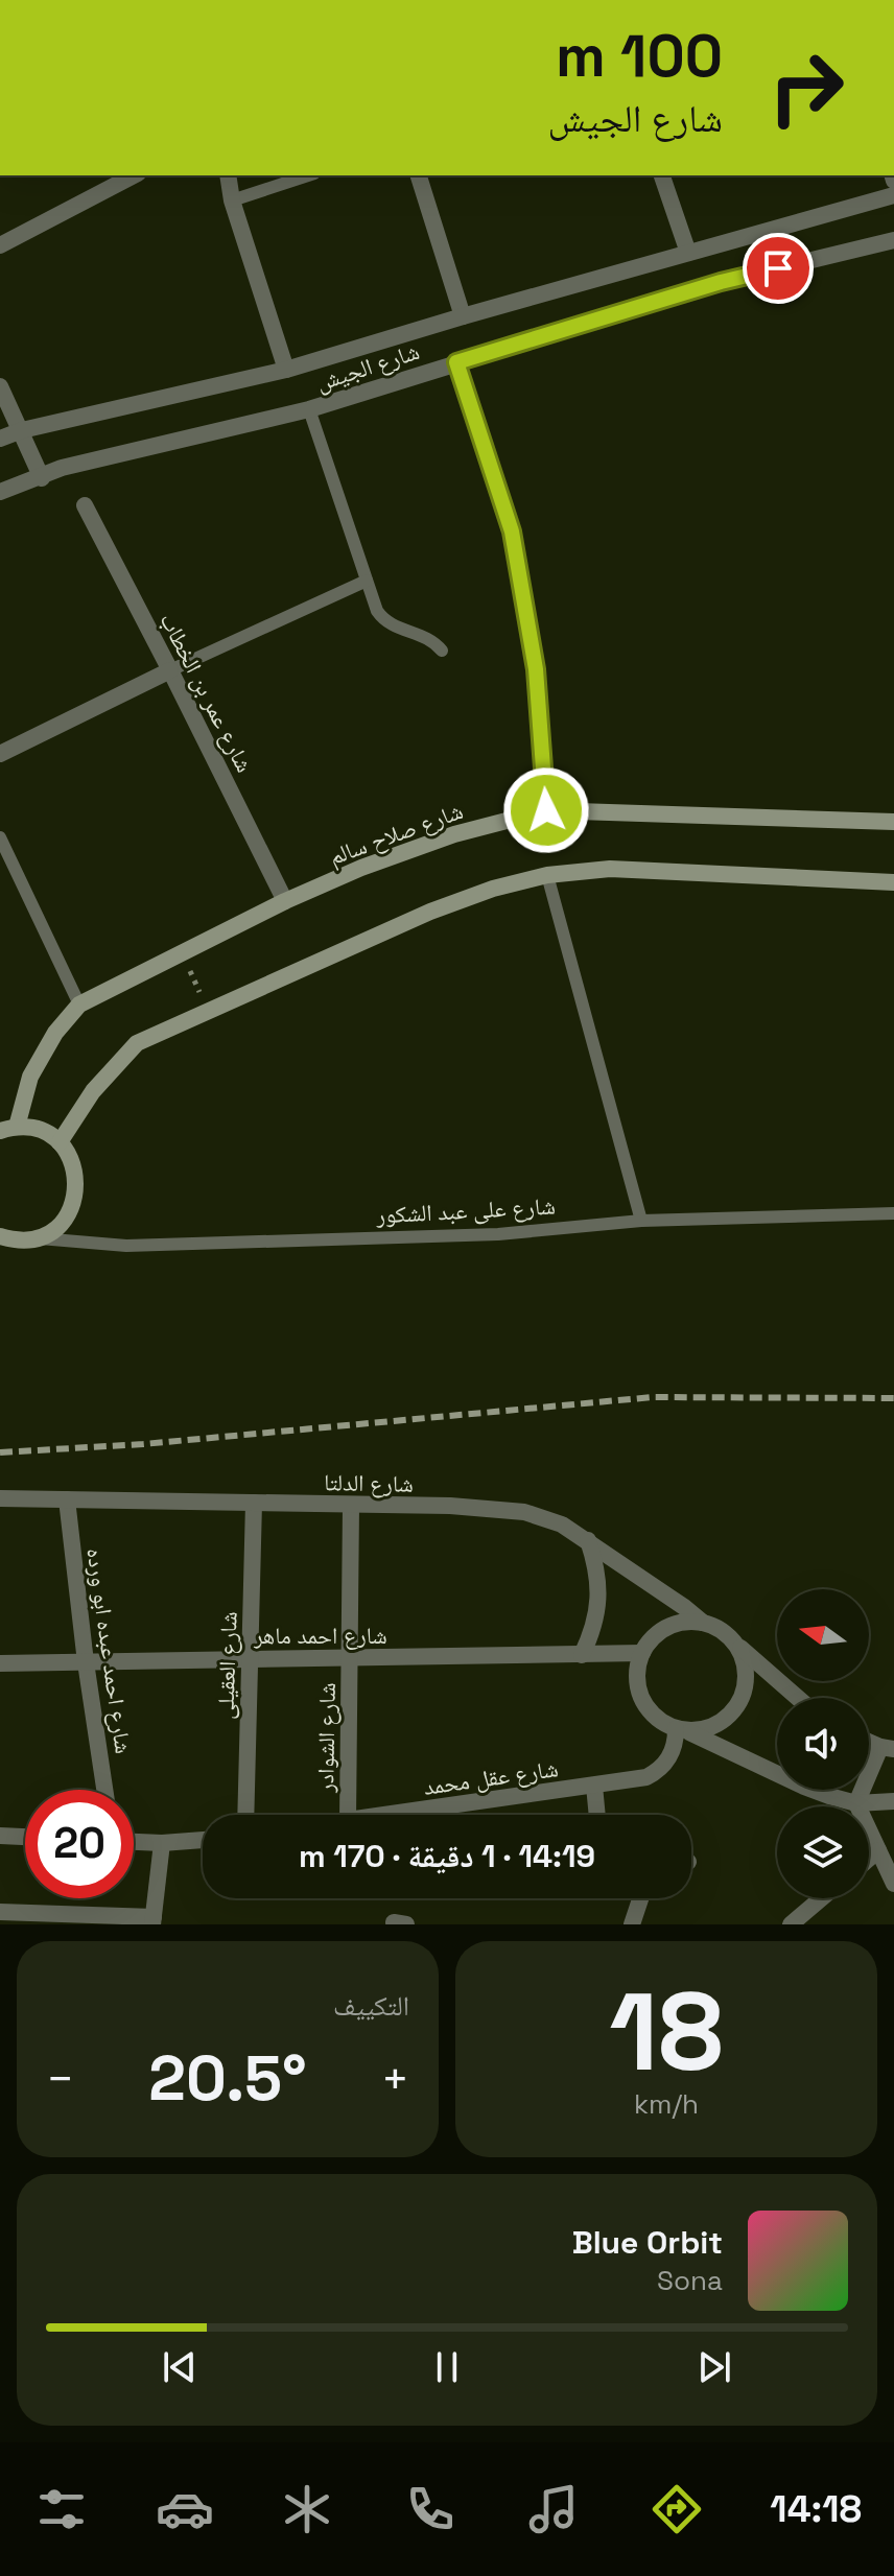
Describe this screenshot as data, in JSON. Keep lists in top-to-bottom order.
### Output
{
  "streets": {
    "main road": ["شارع صلاح سالم"],
    "street": [
      "شارع الجيش",
      "شارع عمر بن الخطاب",
      "شارع الدلتا",
      "شارع احمد ماهر",
      "شارع احمد عبده ابو ورده",
      "شارع العقيلى",
      "شارع الشوادر",
      "شارع عقل محمد"
    ],
    "lane": ["شارع على عبد الشكور"]
  },
  "crossings": [
    ["شارع عمر بن الخطاب", "شارع صلاح سالم"],
    ["شارع الدلتا", "شارع احمد ماهر"],
    ["شارع الدلتا", "شارع احمد عبده ابو ورده"],
    ["شارع الدلتا", "شارع العقيلى"],
    ["شارع الدلتا", "شارع الشوادر"],
    ["شارع الدلتا", "شارع عقل محمد"],
    ["شارع احمد ماهر", "شارع احمد عبده ابو ورده"],
    ["شارع احمد ماهر", "شارع العقيلى"],
    ["شارع احمد ماهر", "شارع الشوادر"],
    ["شارع احمد ماهر", "شارع عقل محمد"]
  ],
  "north": "left",
  "page": {
    "turn": ["100 m", "شارع الجيش"],
    "limit": "20",
    "trip": "14:19 · 1 دقيقة · 170 m",
    "tile": [
      ["18", "km/h"],
      "التكييف"
    ],
    "heat": ["−", "20.5°", "+"],
    "song": ["Blue Orbit", "Sona"],
    "tabs": "14:18"
  }
}
